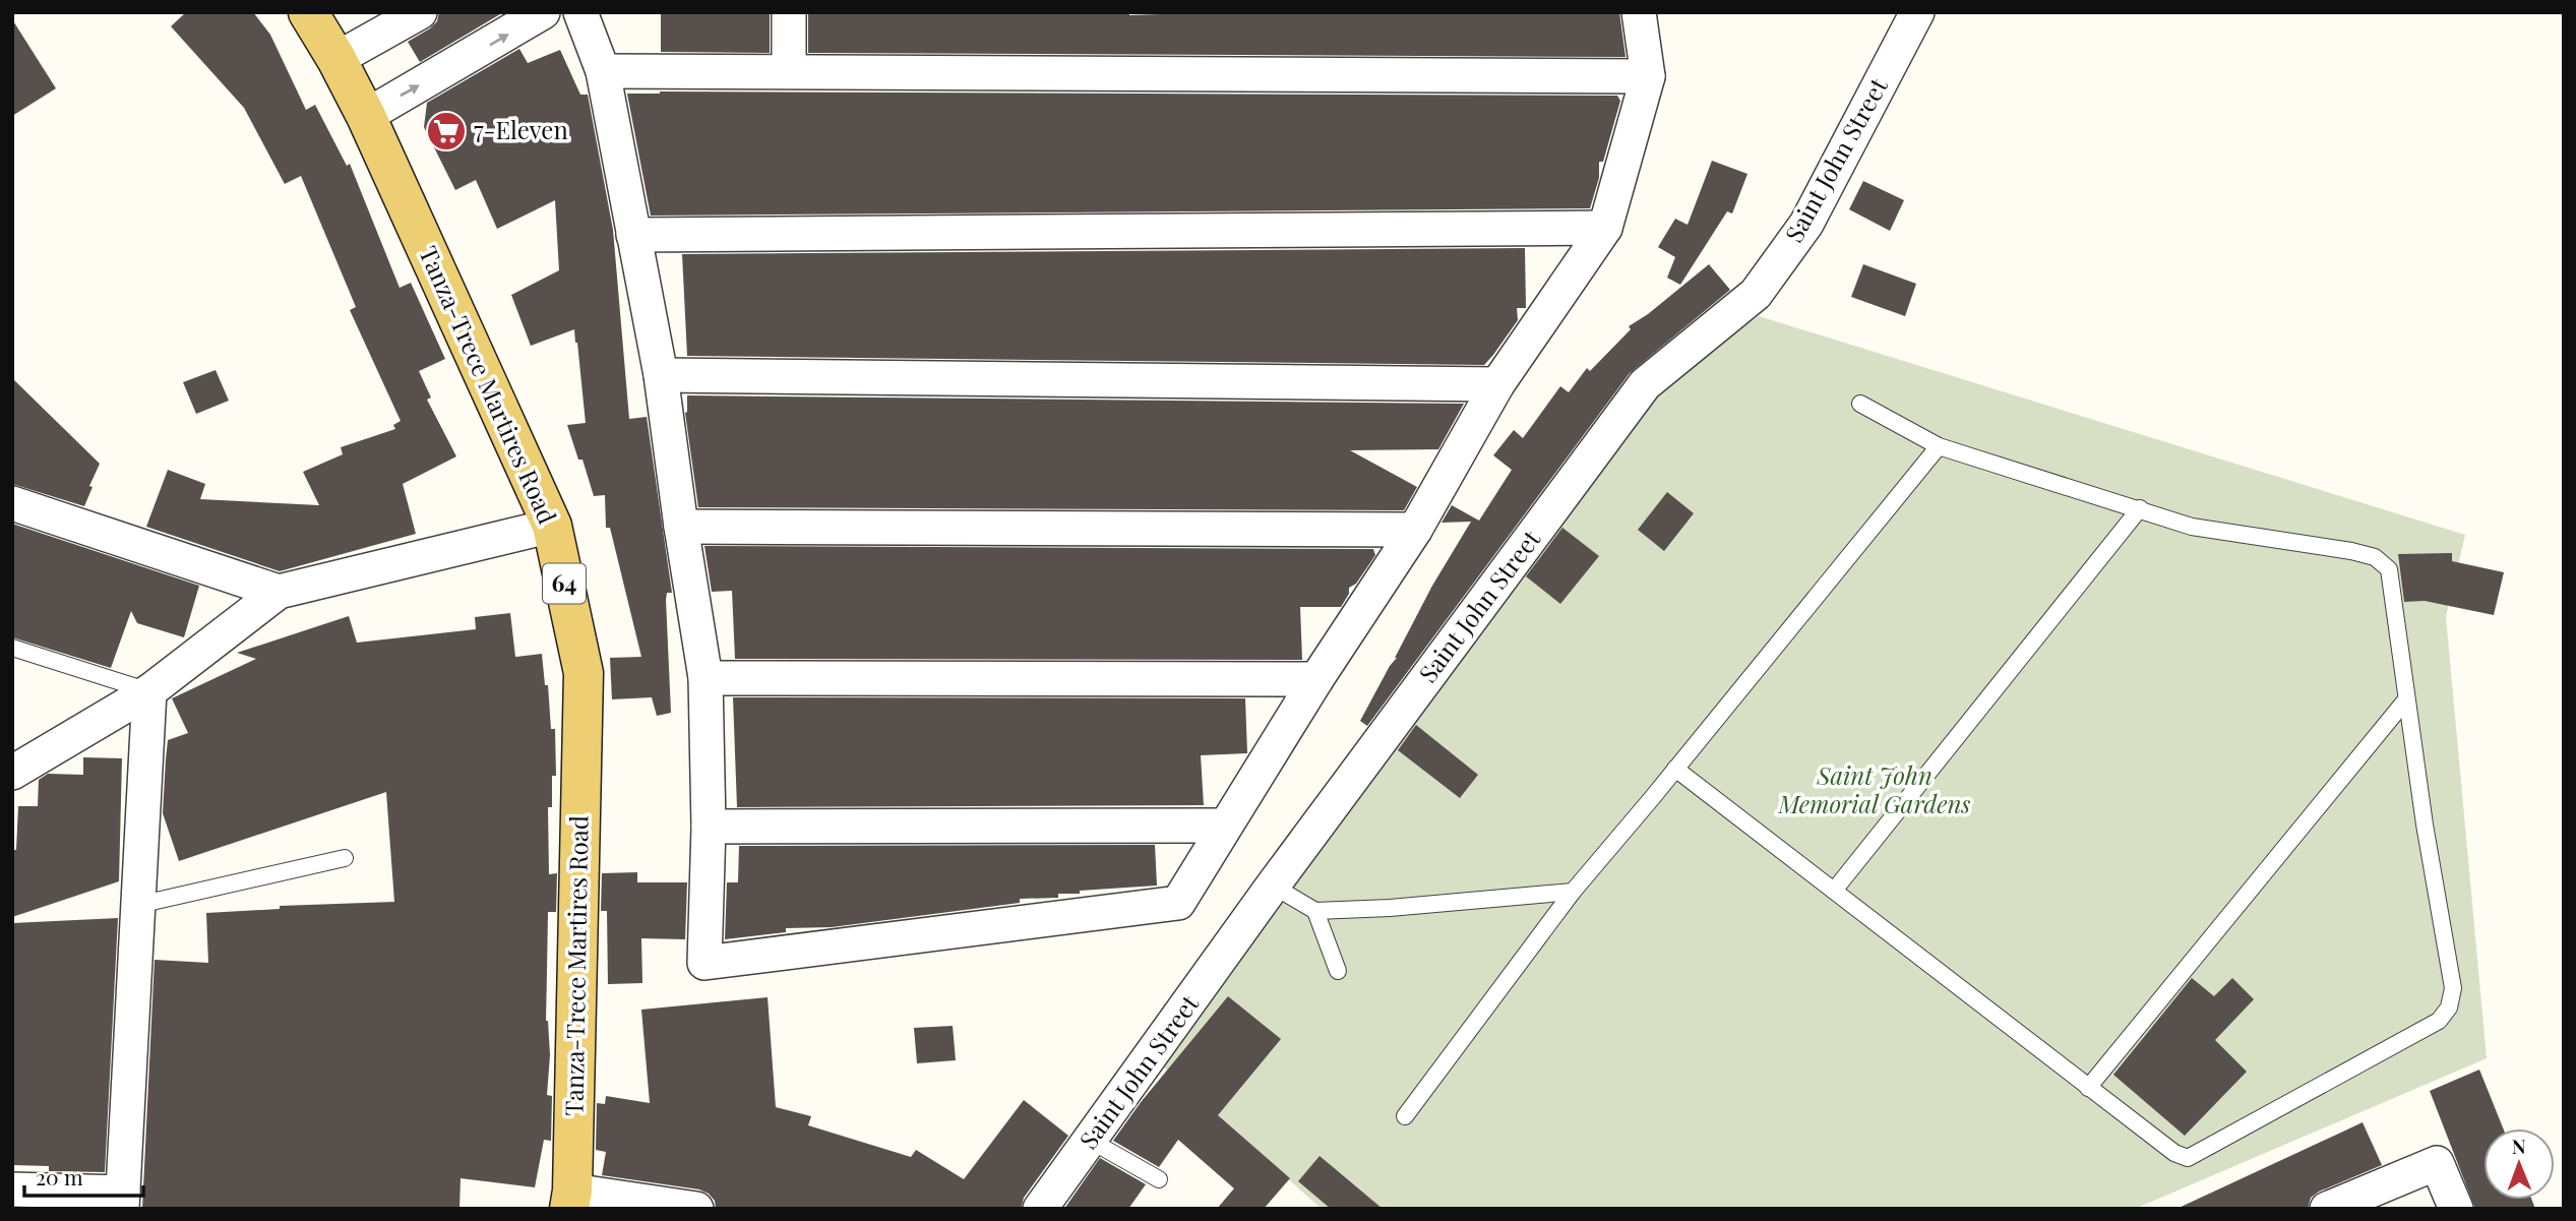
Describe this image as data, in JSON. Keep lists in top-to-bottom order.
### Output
{
  "streets": {
    "main road": ["Tanza-Trece Martires Road", "64"],
    "street": ["Saint John Street"]
  },
  "parks": ["Saint John Memorial Gardens"],
  "places": {
    "supermarket": ["7-Eleven"]
  },
  "scale_bar": "20 m",
  "north": "top"
}
